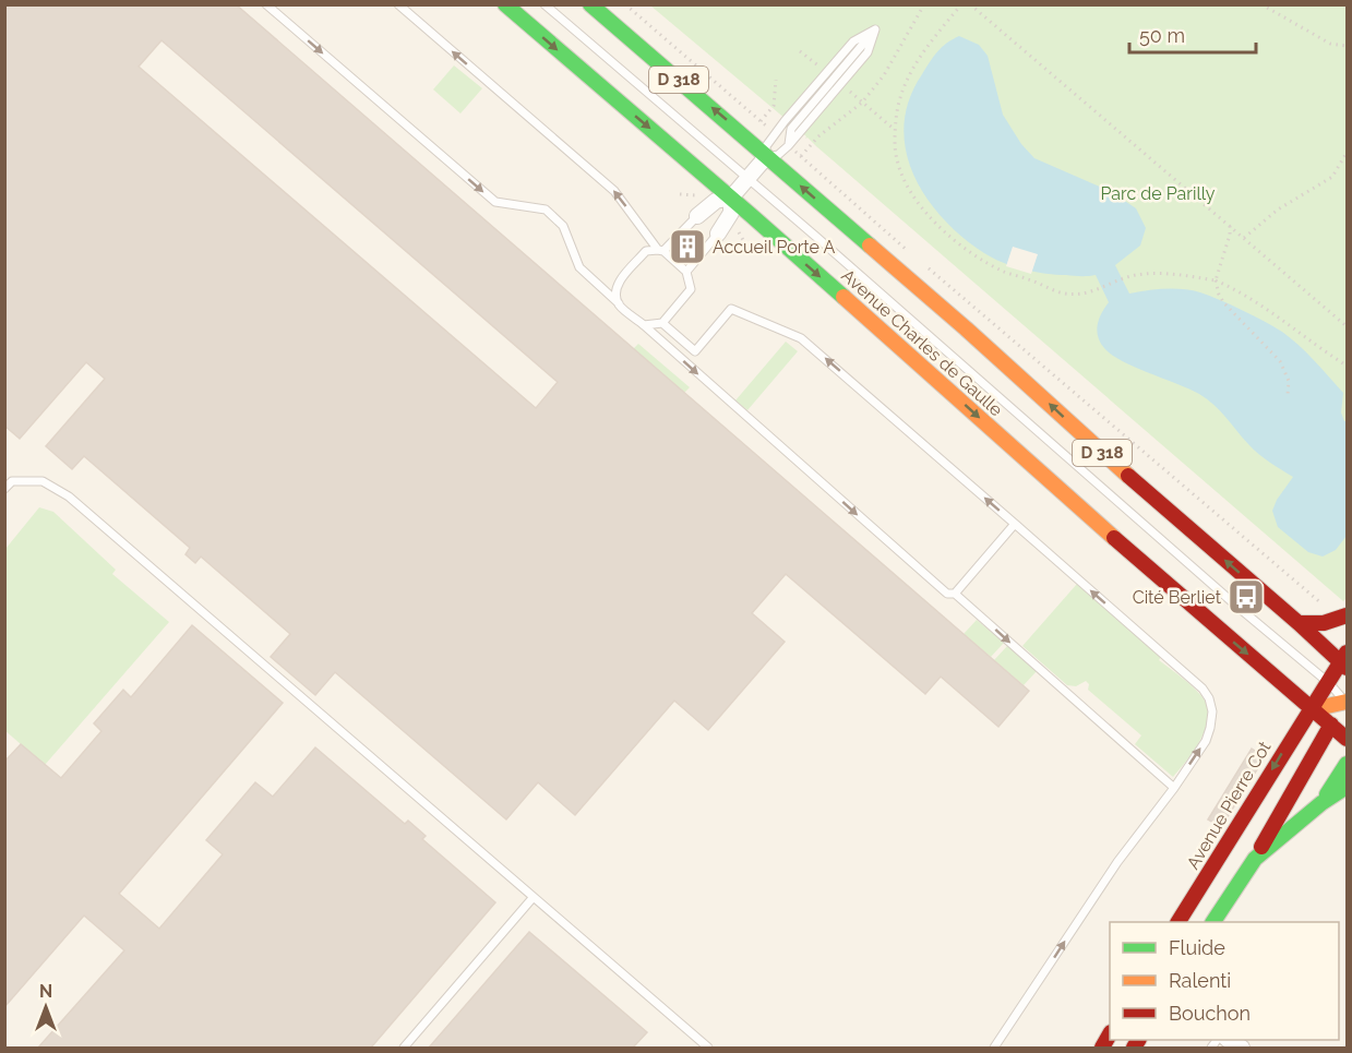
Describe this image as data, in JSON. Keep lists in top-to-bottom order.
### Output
{
  "streets": {
    "main road": ["D 318", "Avenue Charles de Gaulle", "Avenue Pierre Cot"]
  },
  "crossings": [
    ["Avenue Charles de Gaulle", "Avenue Pierre Cot"]
  ],
  "parks": ["Parc de Parilly"],
  "places": {
    "building": ["Accueil Porte A"],
    "bus stop": ["Cité Berliet"]
  },
  "legend": ["Fluide", "Ralenti", "Bouchon"],
  "scale_bar": "50 m",
  "north": "top"
}
